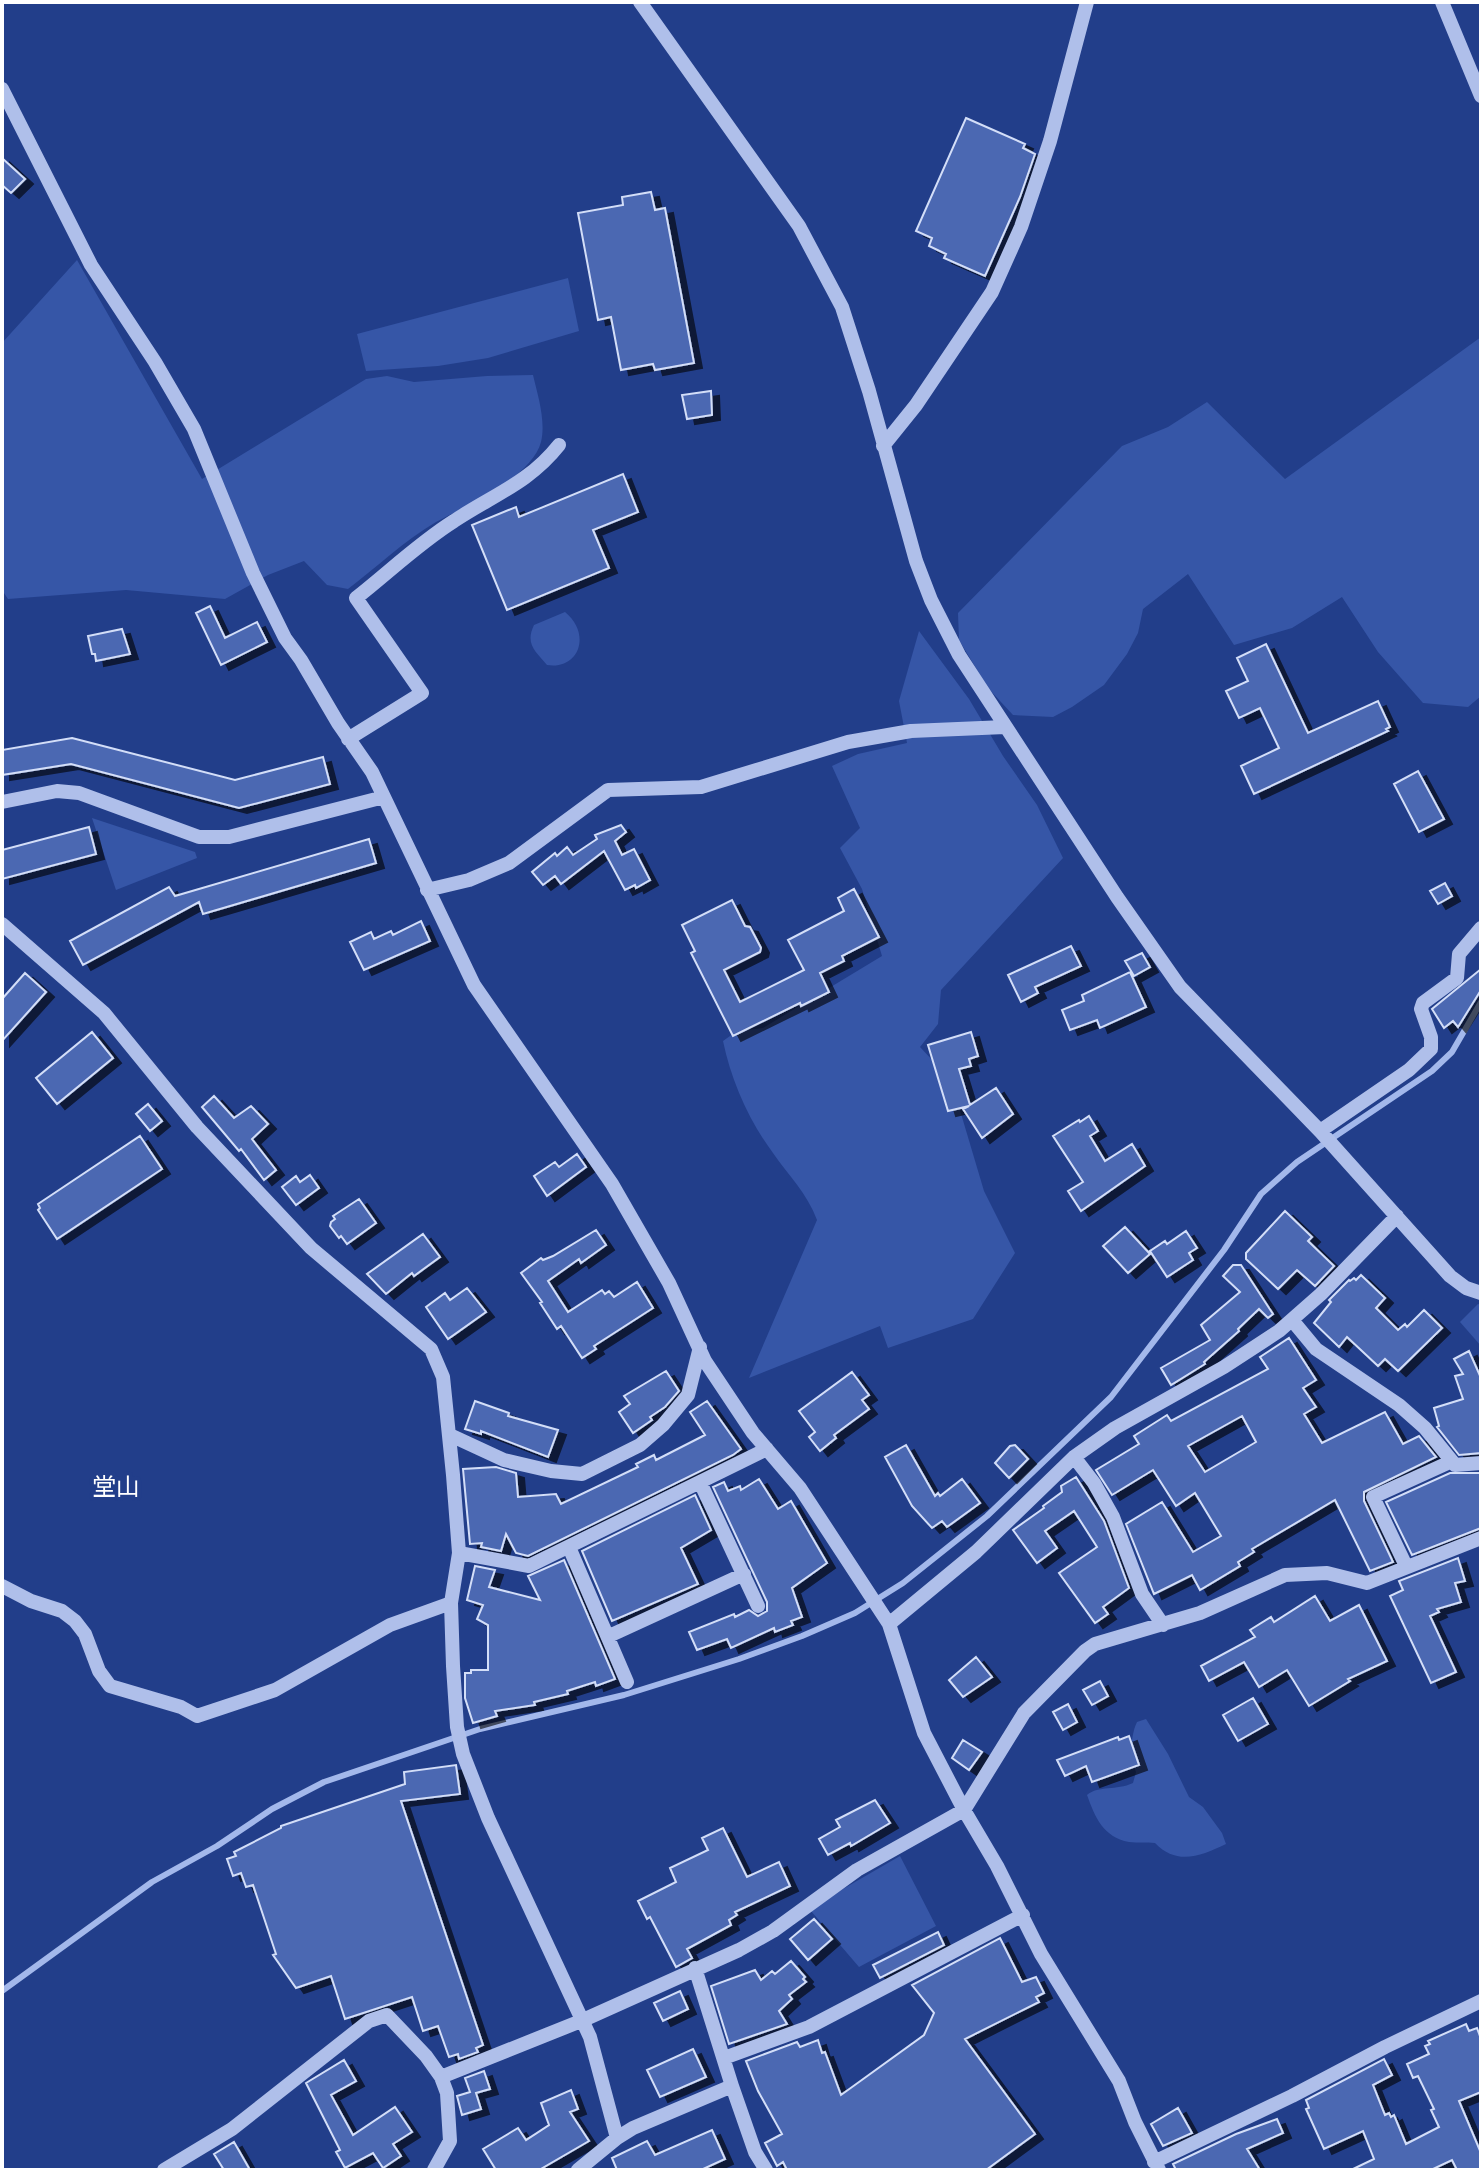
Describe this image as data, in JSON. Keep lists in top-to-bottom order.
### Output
{
  "districts": ["堂山"]
}
